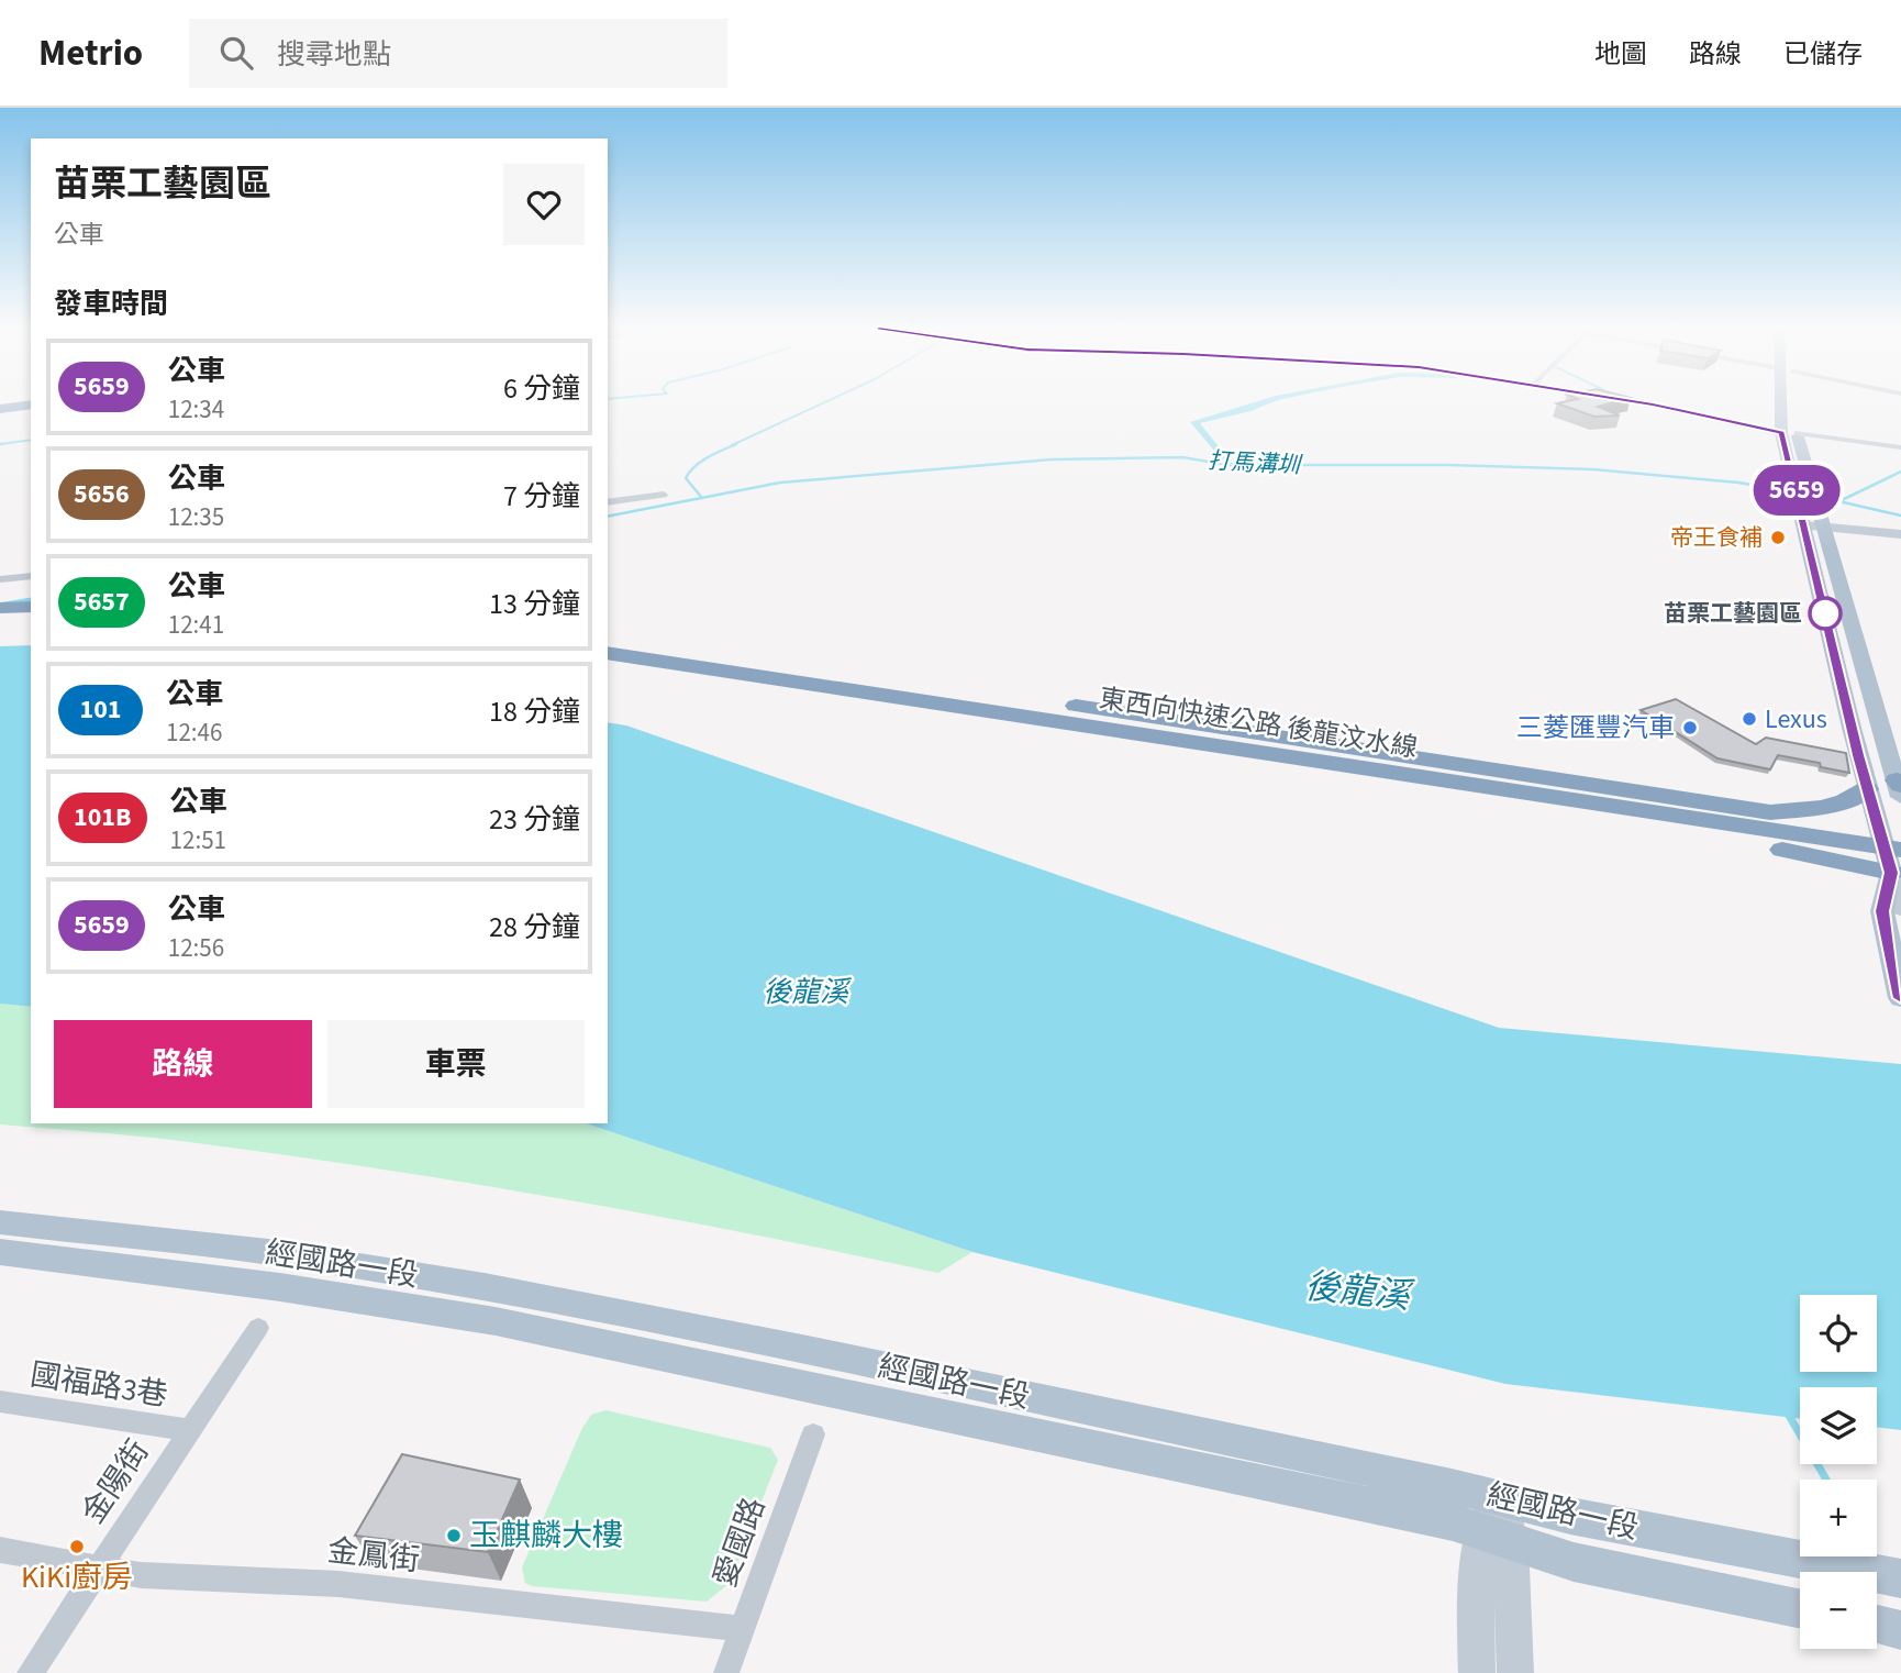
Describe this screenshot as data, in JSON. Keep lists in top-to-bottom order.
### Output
{
  "streets": {
    "highway": ["東西向快速公路 後龍汶水線"],
    "main road": ["經國路一段"],
    "street": [
      "國福路3巷",
      "金陽街",
      "愛國路",
      "金鳳街"
    ]
  },
  "crossings": [
    ["國福路3巷", "金陽街"],
    ["金陽街", "金鳳街"],
    ["愛國路", "金鳳街"]
  ],
  "water": ["打馬溝圳", "後龍溪"],
  "places": [
    "帝王食補",
    "苗栗工藝園區",
    "Lexus",
    "三菱匯豐汽車",
    "玉麒麟大樓",
    "KiKi廚房"
  ],
  "lines": ["bus line 5659"],
  "page": {
    "header": "Metrio",
    "search": "搜尋地點",
    "nav": ["地圖", "路線", "已儲存"],
    "on_map": "5659",
    "heading": [
      ["苗栗工藝園區", "公車"],
      "發車時間"
    ],
    "list": [
      {
        "mark": "5659",
        "name": "公車",
        "note": "12:34",
        "value": "6 分鐘"
      },
      {
        "mark": "5656",
        "name": "公車",
        "note": "12:35",
        "value": "7 分鐘"
      },
      {
        "mark": "5657",
        "name": "公車",
        "note": "12:41",
        "value": "13 分鐘"
      },
      {
        "mark": "101",
        "name": "公車",
        "note": "12:46",
        "value": "18 分鐘"
      },
      {
        "mark": "101B",
        "name": "公車",
        "note": "12:51",
        "value": "23 分鐘"
      },
      {
        "mark": "5659",
        "name": "公車",
        "note": "12:56",
        "value": "28 分鐘"
      }
    ],
    "buttons": ["路線", "車票"],
    "map_buttons": ["+", "−"]
  }
}
